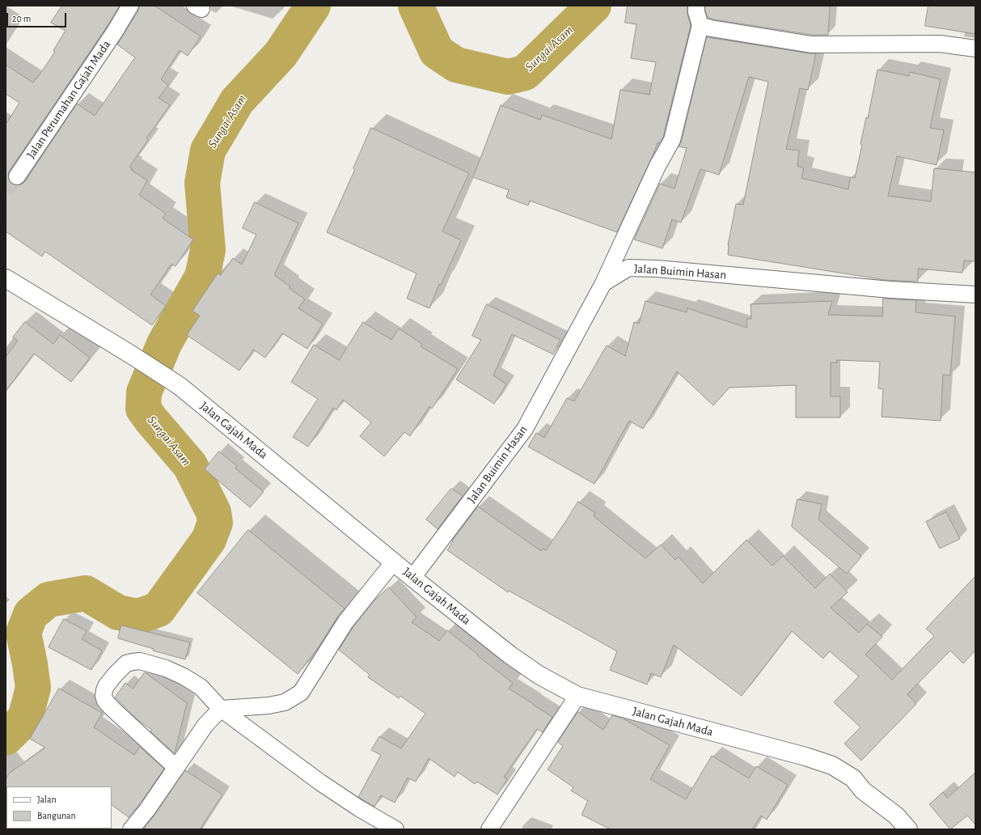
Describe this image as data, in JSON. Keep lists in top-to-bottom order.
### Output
{
  "streets": {
    "main road": ["Jalan Gajah Mada"],
    "street": ["Jalan Perumahan Gajah Mada", "Jalan Buimin Hasan"]
  },
  "crossings": [
    ["Jalan Buimin Hasan", "Jalan Gajah Mada"]
  ],
  "water": ["Sungai Asam"],
  "legend": ["Jalan", "Bangunan"],
  "scale_bar": "20 m"
}
